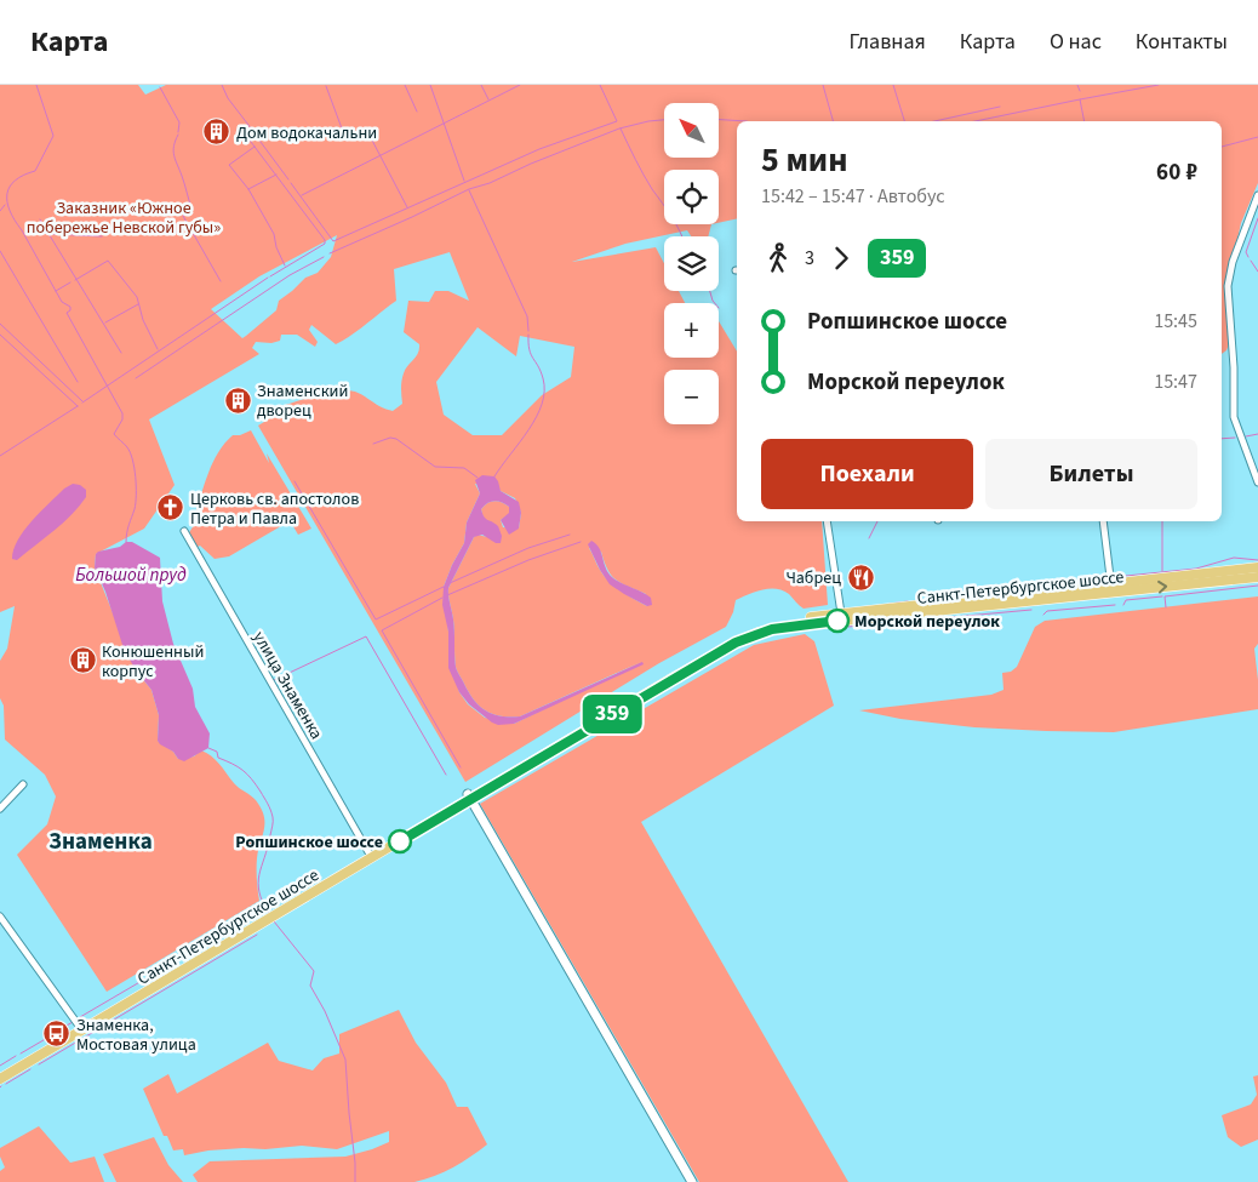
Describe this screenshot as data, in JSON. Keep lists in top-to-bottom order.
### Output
{
  "streets": {
    "main road": ["Санкт-Петербургское шоссе"],
    "street": ["улица Знаменка"]
  },
  "crossings": [
    ["Санкт-Петербургское шоссе", "улица Знаменка"]
  ],
  "districts": ["Знаменка"],
  "water": ["Большой пруд"],
  "parks": ["Заказник «Южное побережье Невской губы»"],
  "places": {
    "building": ["Дом водокачальни", "Знаменский дворец", "Конюшенный корпус"],
    "church": ["Церковь св. апостолов Петра и Павла"],
    "restaurant": ["Чабрец"],
    "other": ["Морской переулок", "Ропшинское шоссе"],
    "bus stop": ["Знаменка, Мостовая улица"]
  },
  "lines": ["bus line 359"],
  "north": "top left",
  "page": {
    "header": "Карта",
    "nav": [
      "Главная",
      "Карта",
      "О нас",
      "Контакты"
    ],
    "on_map": "359",
    "map_buttons": ["+", "−"],
    "heading": ["5 мин", "15:42 – 15:47 · Автобус", "60 ₽"],
    "legs": ["3", "359"],
    "list": [
      {
        "name": "Ропшинское шоссе",
        "value": "15:45"
      },
      {
        "name": "Морской переулок",
        "value": "15:47"
      }
    ],
    "buttons": ["Поехали", "Билеты"]
  }
}
